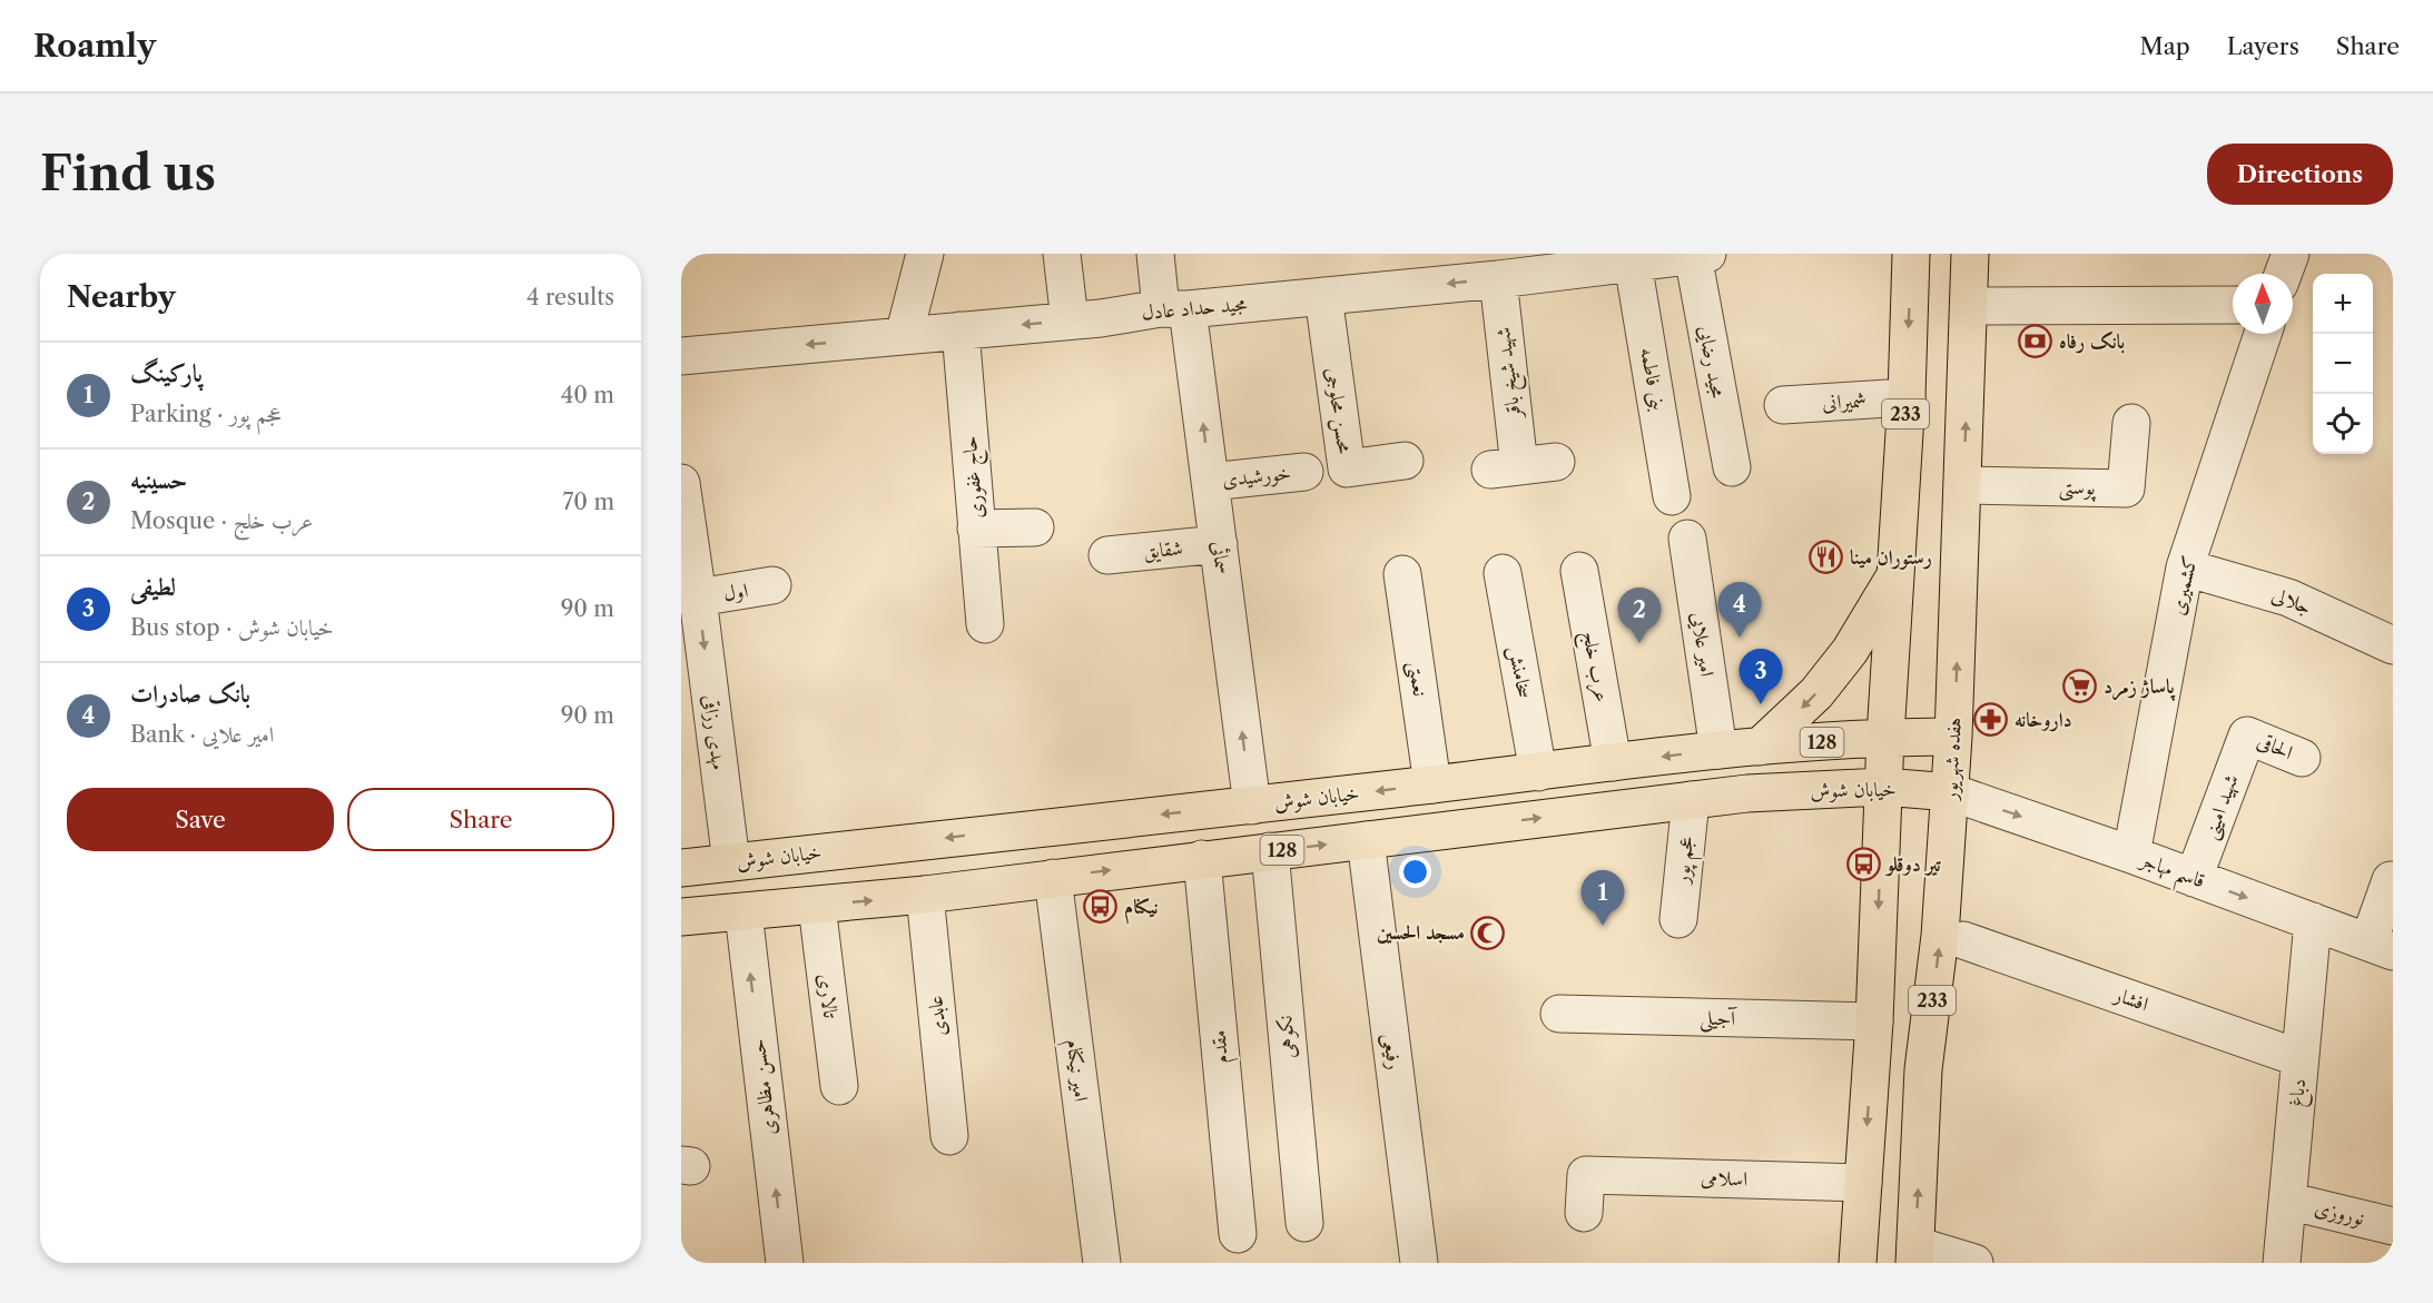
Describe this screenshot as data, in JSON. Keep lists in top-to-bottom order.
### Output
{
  "streets": {
    "main road": [
      "233",
      "128",
      "هفده شهریور",
      "خیابان شوش"
    ],
    "street": [
      "مجید حداد عادل",
      "مجید رضایی",
      "شهید شیخ باقر",
      "بنی فاطمه",
      "شمیرانی",
      "محسن محلوجی",
      "خورشیدی",
      "حاج غفوری",
      "پوستی",
      "شقایق",
      "سمائی",
      "کشمیری",
      "اول",
      "جلالی",
      "امیر علایی",
      "عرب خلج",
      "سخامنش",
      "نعمتی",
      "مهدی رزاقی",
      "الحاقی",
      "شهید امینی",
      "عجم پور",
      "قاسم مهاجر",
      "تالاری",
      "افشار",
      "عابدی",
      "آجیلی",
      "نکوهی",
      "مقدم",
      "رفیعی",
      "امیر نیکنام",
      "حسن مظاهری",
      "دباغ",
      "اسلامی",
      "نوروزی"
    ]
  },
  "crossings": [
    ["مجید حداد عادل", "مجید رضایی"],
    ["مجید حداد عادل", "شهید شیخ باقر"],
    ["مجید حداد عادل", "بنی فاطمه"],
    ["مجید حداد عادل", "محسن محلوجی"],
    ["مجید حداد عادل", "حاج غفوری"],
    ["مجید حداد عادل", "سمائی"],
    ["شمیرانی", "233"],
    ["233", "خیابان شوش"],
    ["خورشیدی", "سمائی"],
    ["پوستی", "هفده شهریور"],
    ["شقایق", "سمائی"],
    ["سمائی", "خیابان شوش"],
    ["کشمیری", "جلالی"],
    ["کشمیری", "قاسم مهاجر"],
    ["اول", "مهدی رزاقی"],
    ["امیر علایی", "خیابان شوش"],
    ["عرب خلج", "خیابان شوش"],
    ["سخامنش", "خیابان شوش"],
    ["نعمتی", "خیابان شوش"],
    ["مهدی رزاقی", "خیابان شوش"],
    ["الحاقی", "شهید امینی"],
    ["هفده شهریور", "خیابان شوش"],
    ["هفده شهریور", "قاسم مهاجر"],
    ["خیابان شوش", "عجم پور"],
    ["خیابان شوش", "قاسم مهاجر"],
    ["خیابان شوش", "تالاری"],
    ["خیابان شوش", "عابدی"],
    ["خیابان شوش", "نکوهی"],
    ["خیابان شوش", "مقدم"],
    ["خیابان شوش", "رفیعی"],
    ["خیابان شوش", "امیر نیکنام"],
    ["خیابان شوش", "حسن مظاهری"],
    ["شهید امینی", "قاسم مهاجر"],
    ["قاسم مهاجر", "دباغ"],
    ["افشار", "دباغ"],
    ["دباغ", "نوروزی"]
  ],
  "one_way": [
    "مجید حداد عادل",
    "سمائی",
    "مهدی رزاقی",
    "قاسم مهاجر",
    "حسن مظاهری"
  ],
  "places": {
    "bank": ["بانک رفاه"],
    "restaurant": ["رستوران مینا"],
    "supermarket": ["پاساژ زمرد"],
    "pharmacy": ["داروخانه"],
    "bus stop": ["تیر دوقلو", "نیکنام"],
    "mosque": ["مسجد الحسین"]
  },
  "north": "top",
  "page": {
    "header": "Roamly",
    "nav": ["Map", "Layers", "Share"],
    "buttons": [
      "Directions",
      ["Save", "Share"]
    ],
    "title": "Find us",
    "heading": ["Nearby", "4 results"],
    "map_buttons": ["+", "−"],
    "list": [
      {
        "mark": "1",
        "name": "پارکینگ",
        "note": "Parking · عجم پور",
        "value": "40 m"
      },
      {
        "mark": "2",
        "name": "حسینیه",
        "note": "Mosque · عرب خلج",
        "value": "70 m"
      },
      {
        "mark": "3",
        "name": "لطیفی",
        "note": "Bus stop · خیابان شوش",
        "value": "90 m"
      },
      {
        "mark": "4",
        "name": "بانک صادرات",
        "note": "Bank · امیر علایی",
        "value": "90 m"
      }
    ],
    "pins": [
      "4",
      "2",
      "3",
      "1"
    ]
  }
}
